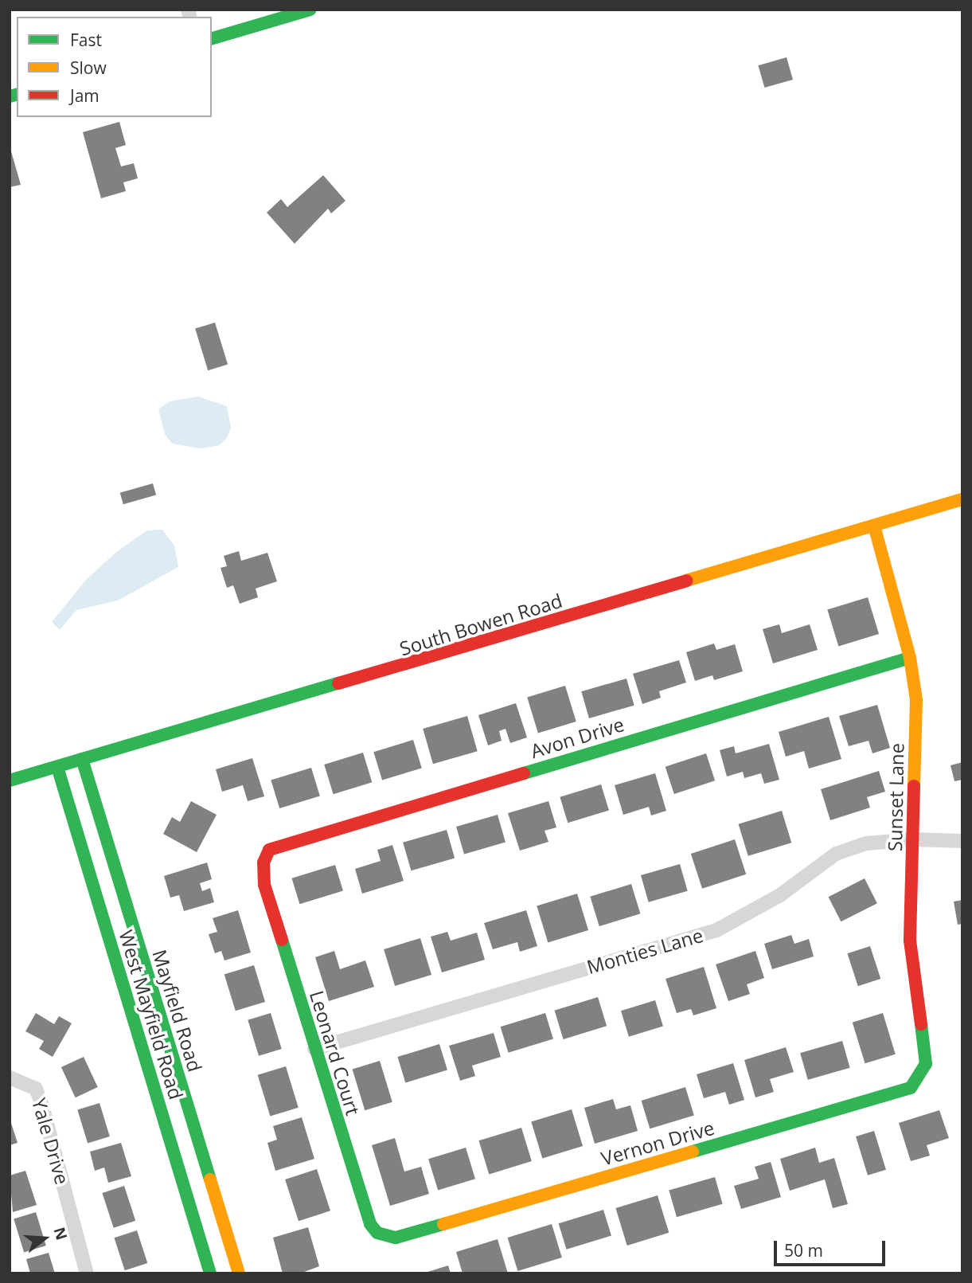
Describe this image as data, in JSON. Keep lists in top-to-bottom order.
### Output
{
  "streets": {
    "street": [
      "South Bowen Road",
      "Avon Drive",
      "Sunset Lane",
      "Monties Lane",
      "Mayfield Road",
      "West Mayfield Road",
      "Leonard Court",
      "Yale Drive",
      "Vernon Drive"
    ]
  },
  "crossings": [
    ["South Bowen Road", "Sunset Lane"],
    ["South Bowen Road", "Mayfield Road"],
    ["South Bowen Road", "West Mayfield Road"],
    ["Avon Drive", "Sunset Lane"],
    ["Avon Drive", "Leonard Court"],
    ["Sunset Lane", "Monties Lane"],
    ["Sunset Lane", "Vernon Drive"],
    ["Monties Lane", "Leonard Court"],
    ["Leonard Court", "Vernon Drive"]
  ],
  "legend": ["Fast", "Slow", "Jam"],
  "scale_bar": "50 m",
  "north": "right"
}
